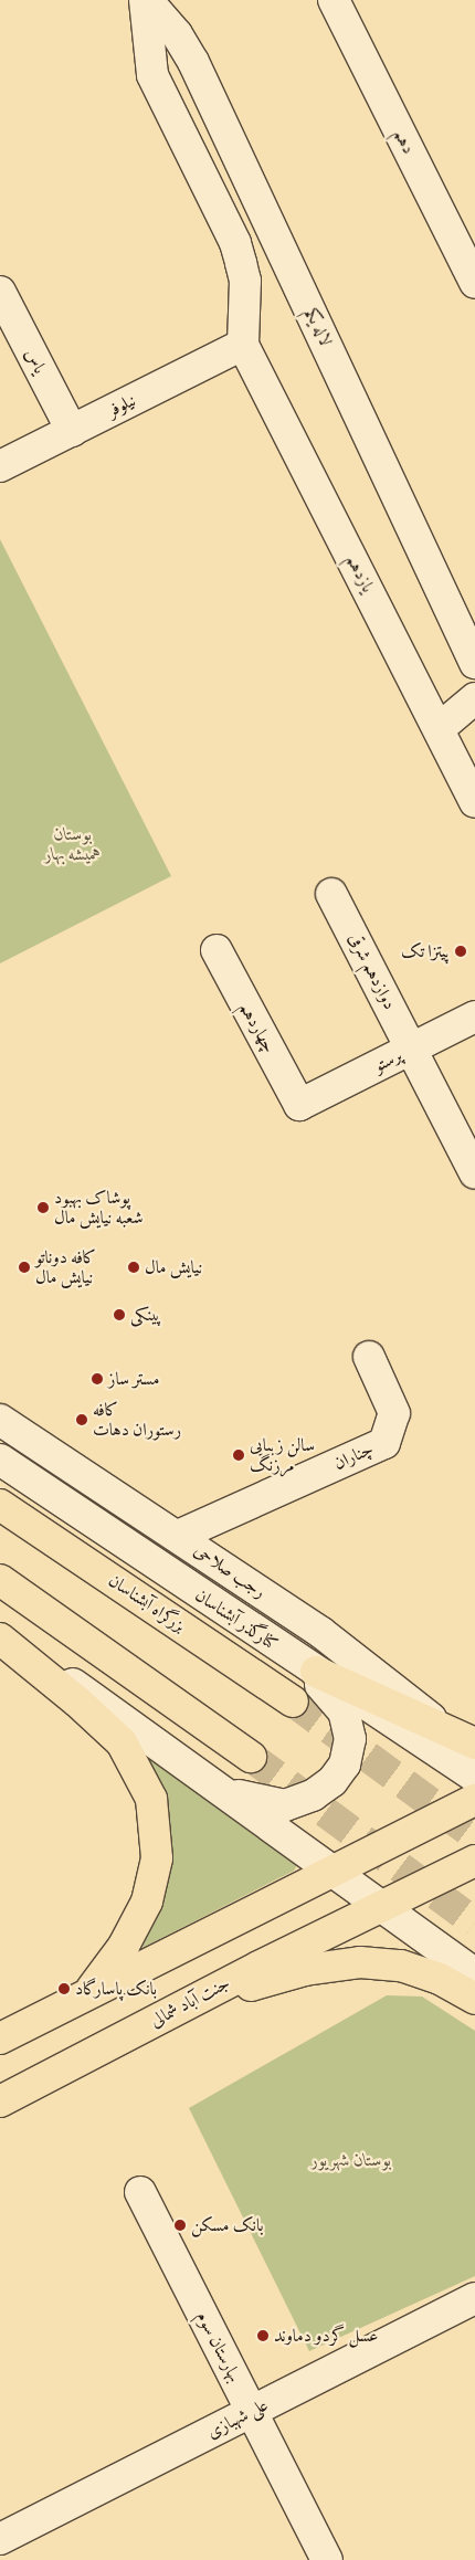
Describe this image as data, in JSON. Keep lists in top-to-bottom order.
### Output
{
  "streets": {
    "main road": ["بزرگراه آبشناسان", "جنت آباد شمالی"],
    "street": [
      "دهم",
      "لاله یکم",
      "یاس",
      "نیلوفر",
      "یازدهم",
      "دوازدهم شرقی",
      "چهاردهم",
      "پرستو",
      "چناران",
      "رجب صلاحی",
      "کنارگذر آبشناسان",
      "بهارستان سوم",
      "علی شهبازی"
    ]
  },
  "crossings": [
    ["لاله یکم", "نیلوفر"],
    ["لاله یکم", "یازدهم"],
    ["یاس", "نیلوفر"],
    ["نیلوفر", "یازدهم"],
    ["دوازدهم شرقی", "پرستو"],
    ["چهاردهم", "پرستو"],
    ["چناران", "رجب صلاحی"],
    ["بهارستان سوم", "علی شهبازی"]
  ],
  "parks": ["بوستان همیشه بهار", "بوستان شهریور"],
  "places": [
    "پیتزا تک",
    "پوشاک بهبود شعبه نیایش مال",
    "کافه دوناتو نیایش مال",
    "نیایش مال",
    "پینکی",
    "مستر ساز",
    "کافه رستوران دهات",
    "سالن زیبایی مرزنگ",
    "بانک پاسارگاد",
    "بانک مسکن",
    "عسل گردو دماوند"
  ]
}
